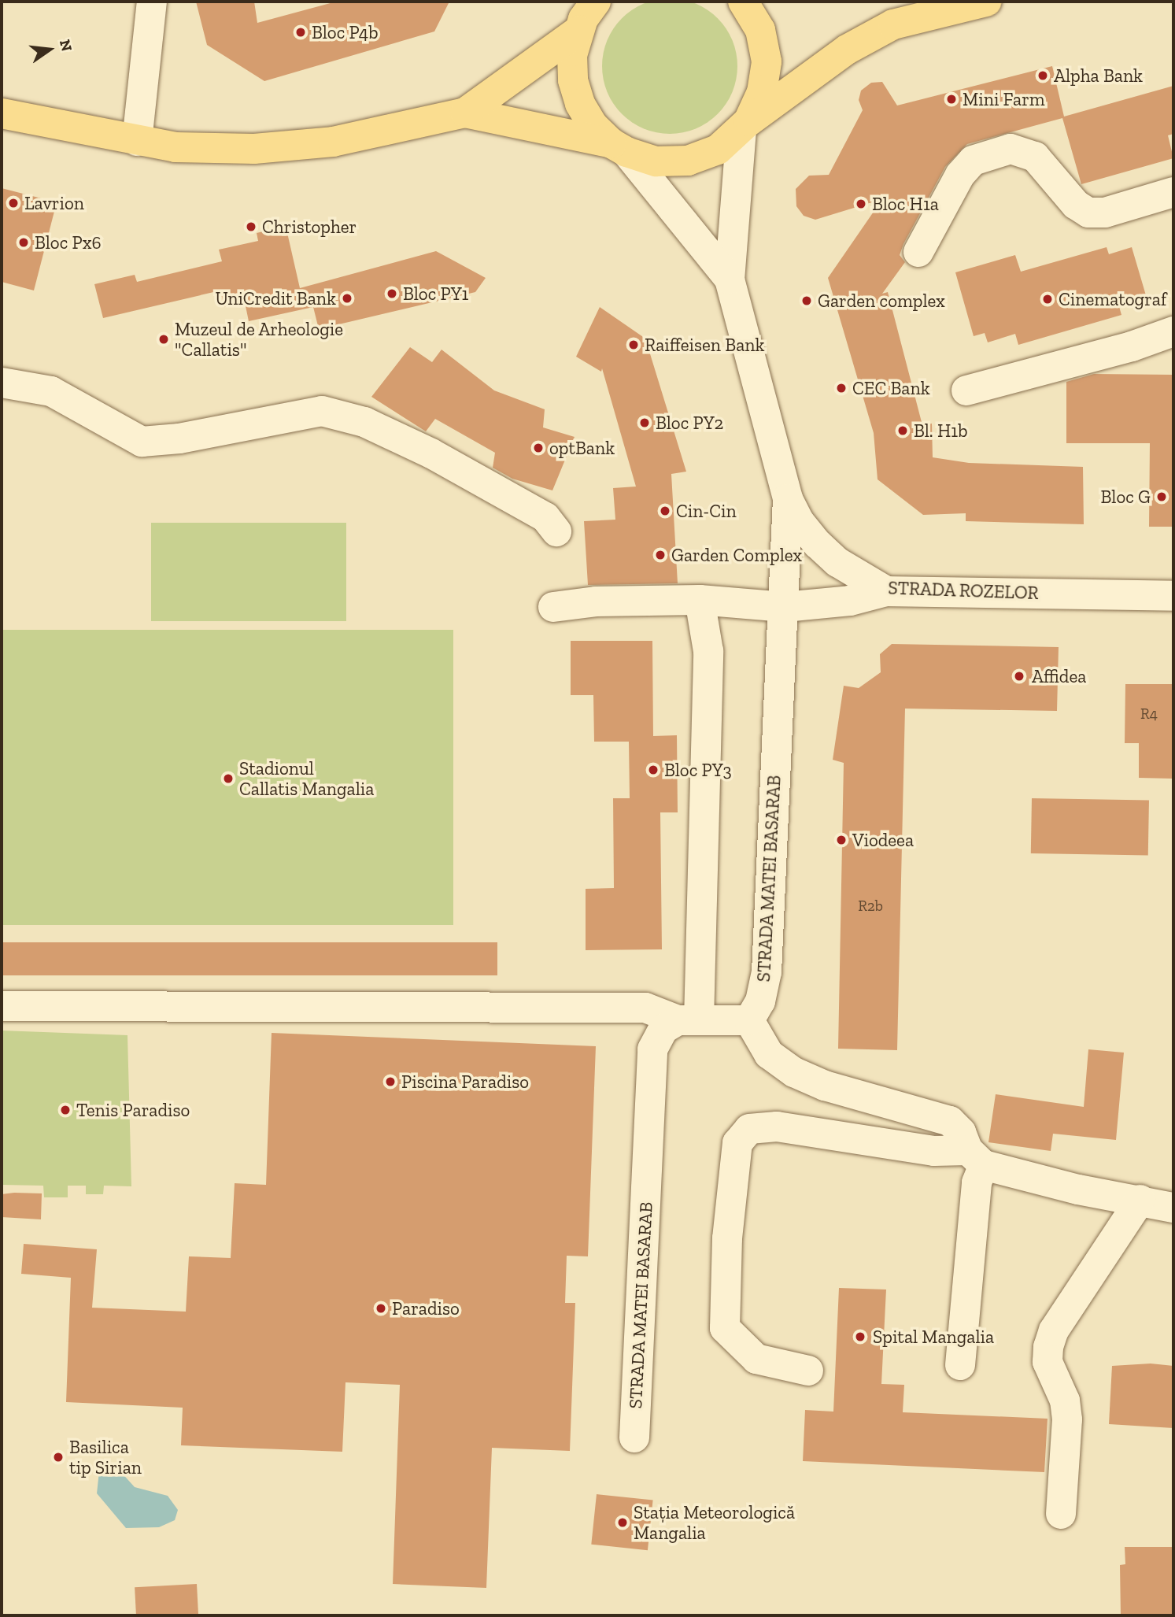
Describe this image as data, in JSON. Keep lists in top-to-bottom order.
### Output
{
  "streets": {
    "street": ["STRADA ROZELOR", "STRADA MATEI BASARAB"]
  },
  "crossings": [
    ["STRADA ROZELOR", "STRADA MATEI BASARAB"]
  ],
  "places": [
    "Bloc P4b",
    "Alpha Bank",
    "Mini Farm",
    "Lavrion",
    "Bloc H1a",
    "Christopher",
    "Bloc Px6",
    "Bloc PY1",
    "UniCredit Bank",
    "Cinematograf",
    "Garden complex",
    "Muzeul de Arheologie \"Callatis\"",
    "Raiffeisen Bank",
    "CEC Bank",
    "Bloc PY2",
    "Bl. H1b",
    "optBank",
    "Bloc G",
    "Cin-Cin",
    "Garden Complex",
    "Affidea",
    "Bloc PY3",
    "Stadionul Callatis Mangalia",
    "Viodeea",
    "Piscina Paradiso",
    "Tenis Paradiso",
    "Paradiso",
    "Spital Mangalia",
    "Basilica tip Sirian",
    "Stația Meteorologică Mangalia"
  ],
  "house_numbers": ["R4", "R2b"],
  "north": "right"
}
